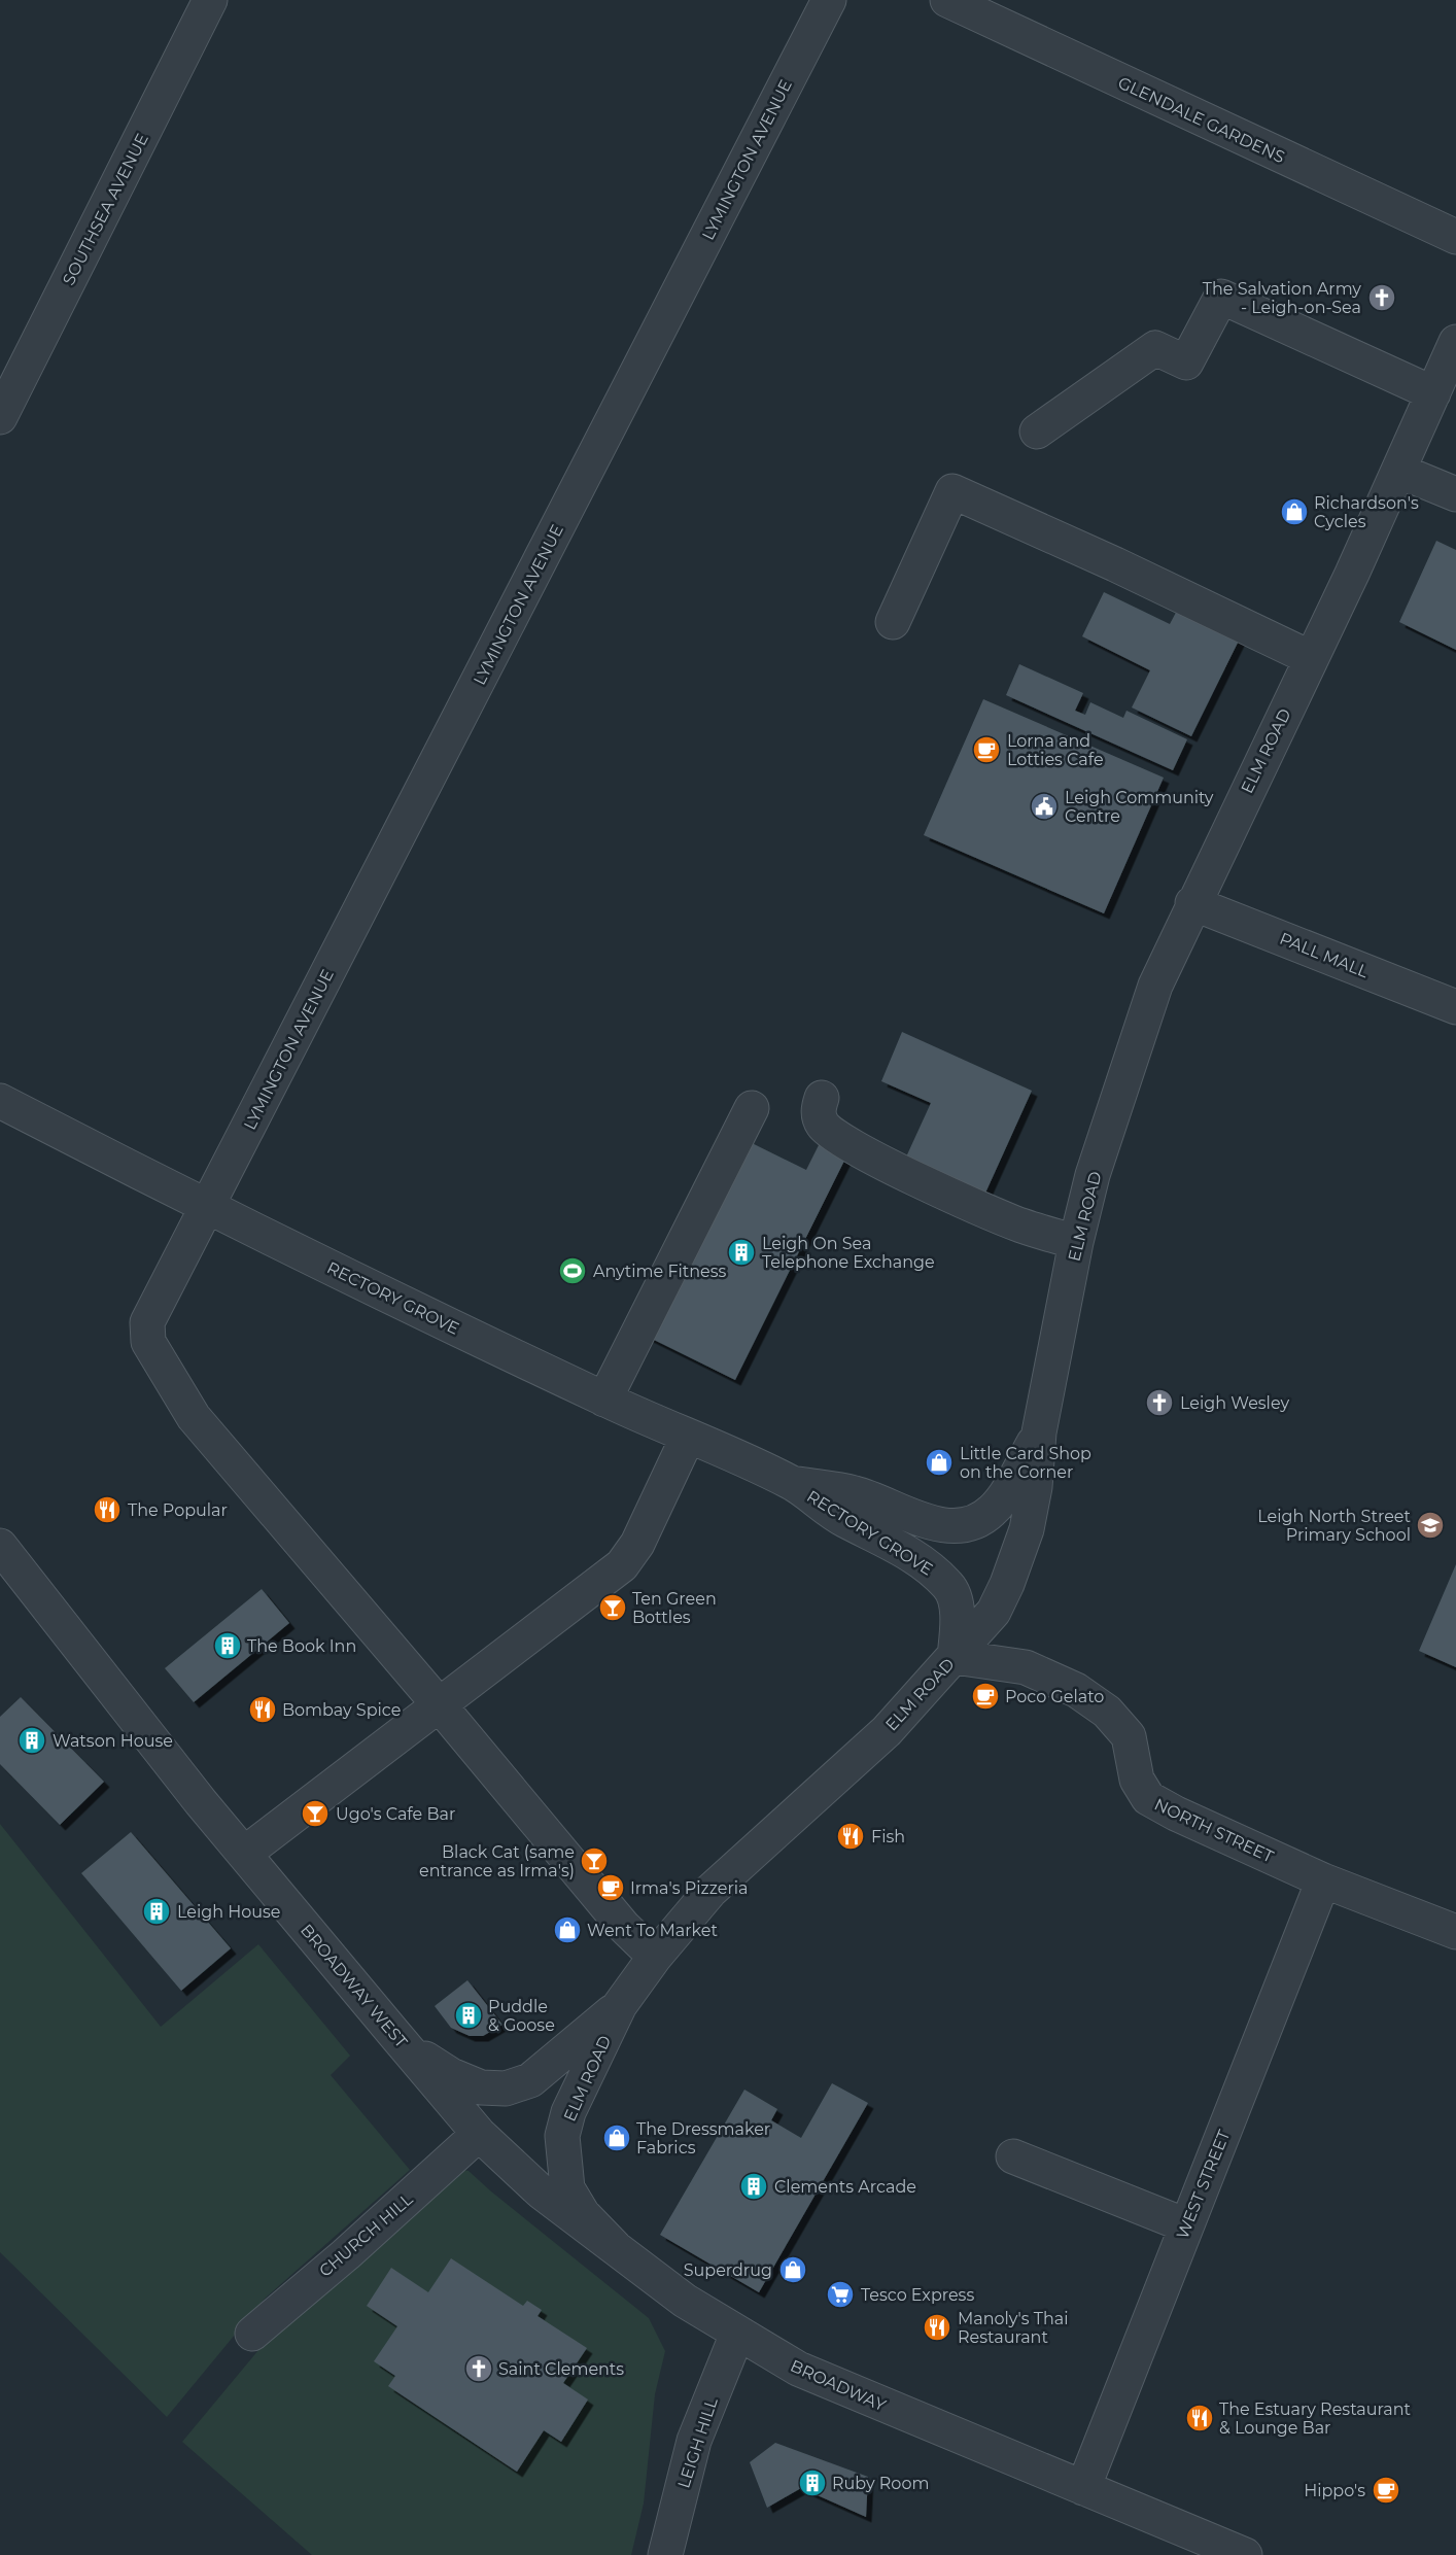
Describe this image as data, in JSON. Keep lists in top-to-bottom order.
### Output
{
  "streets": {
    "street": [
      "GLENDALE GARDENS",
      "LYMINGTON AVENUE",
      "SOUTHSEA AVENUE",
      "ELM ROAD",
      "PALL MALL",
      "RECTORY GROVE",
      "NORTH STREET",
      "BROADWAY WEST",
      "WEST STREET",
      "CHURCH HILL",
      "BROADWAY",
      "LEIGH HILL"
    ]
  },
  "crossings": [
    ["LYMINGTON AVENUE", "ELM ROAD"],
    ["LYMINGTON AVENUE", "RECTORY GROVE"],
    ["ELM ROAD", "PALL MALL"],
    ["ELM ROAD", "RECTORY GROVE"],
    ["ELM ROAD", "NORTH STREET"],
    ["ELM ROAD", "BROADWAY WEST"],
    ["ELM ROAD", "BROADWAY"],
    ["RECTORY GROVE", "NORTH STREET"],
    ["NORTH STREET", "WEST STREET"],
    ["BROADWAY WEST", "CHURCH HILL"],
    ["BROADWAY WEST", "BROADWAY"],
    ["WEST STREET", "BROADWAY"],
    ["CHURCH HILL", "BROADWAY"],
    ["BROADWAY", "LEIGH HILL"]
  ],
  "places": {
    "church": ["The Salvation Army - Leigh-on-Sea", "Leigh Wesley", "Saint Clements"],
    "shop": [
      "Richardson's Cycles",
      "Little Card Shop on the Corner",
      "Went To Market",
      "The Dressmaker Fabrics",
      "Superdrug"
    ],
    "cafe": [
      "Lorna and Lotties Cafe",
      "Poco Gelato",
      "Irma's Pizzeria",
      "Hippo's"
    ],
    "public building": ["Leigh Community Centre"],
    "building": [
      "Leigh On Sea Telephone Exchange",
      "The Book Inn",
      "Watson House",
      "Leigh House",
      "Puddle & Goose",
      "Clements Arcade",
      "Ruby Room"
    ],
    "sports": ["Anytime Fitness"],
    "restaurant": [
      "The Popular",
      "Bombay Spice",
      "Fish",
      "Manoly's Thai Restaurant",
      "The Estuary Restaurant & Lounge Bar"
    ],
    "school or university": ["Leigh North Street Primary School"],
    "bar": ["Ten Green Bottles", "Ugo's Cafe Bar", "Black Cat (same entrance as Irma's)"],
    "supermarket": ["Tesco Express"]
  }
}
